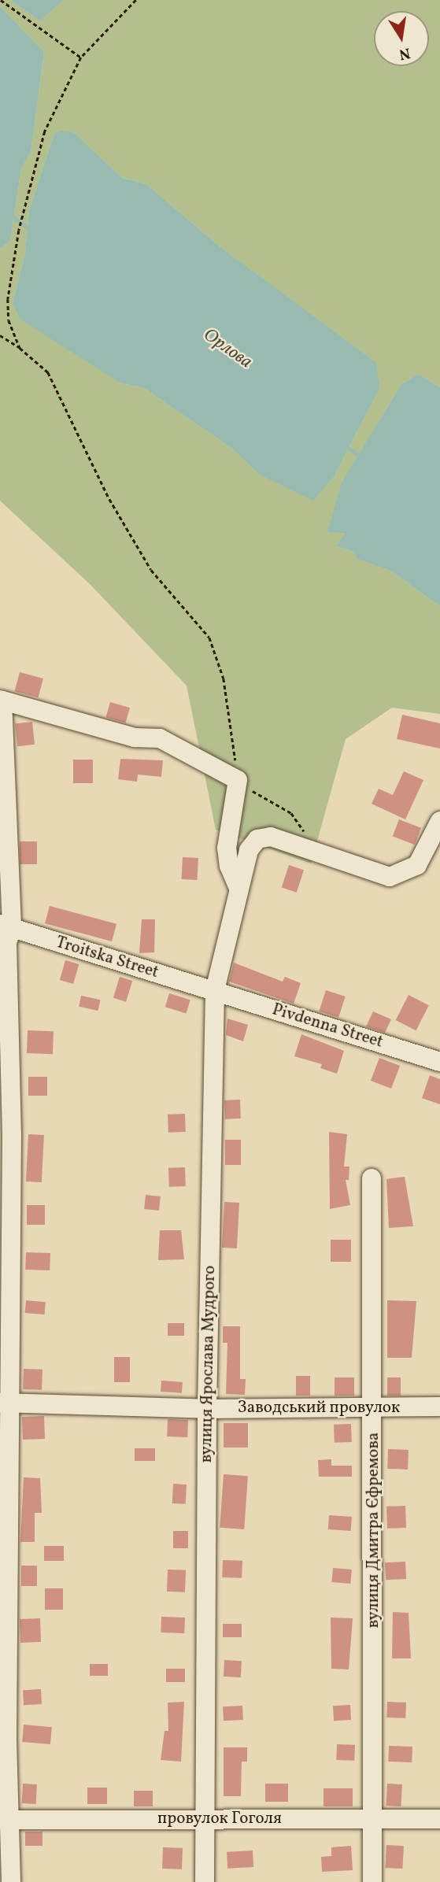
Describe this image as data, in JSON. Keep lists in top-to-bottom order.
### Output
{
  "streets": {
    "street": [
      "Troitska Street",
      "Pivdenna Street",
      "вулиця Ярослава Мудрого",
      "Заводський провулок",
      "вулиця Дмитра Єфремова",
      "провулок Гоголя"
    ]
  },
  "crossings": [
    ["Troitska Street", "Pivdenna Street"],
    ["Troitska Street", "вулиця Ярослава Мудрого"],
    ["Pivdenna Street", "вулиця Ярослава Мудрого"],
    ["вулиця Ярослава Мудрого", "Заводський провулок"],
    ["вулиця Ярослава Мудрого", "провулок Гоголя"],
    ["Заводський провулок", "вулиця Дмитра Єфремова"],
    ["вулиця Дмитра Єфремова", "провулок Гоголя"]
  ],
  "water": ["Орлова"],
  "north": "bottom"
}
